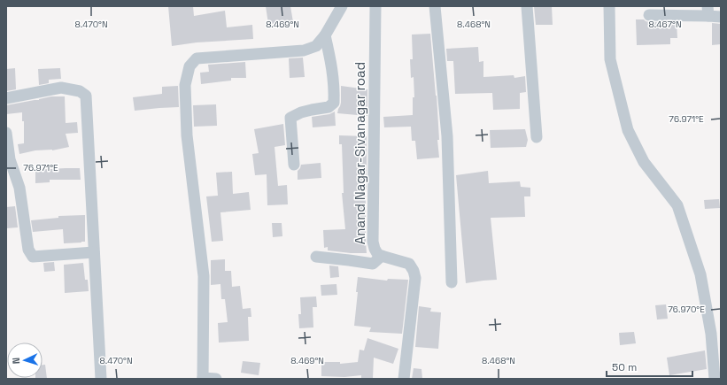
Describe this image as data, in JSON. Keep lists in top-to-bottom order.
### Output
{
  "streets": {
    "street": ["Anand Nagar-Sivanagar road"]
  },
  "scale_bar": "50 m",
  "north": "left",
  "coordinates": [
    "8.470°N",
    "8.469°N",
    "8.468°N",
    "8.467°N",
    "76.971°E",
    "76.970°E"
  ]
}
